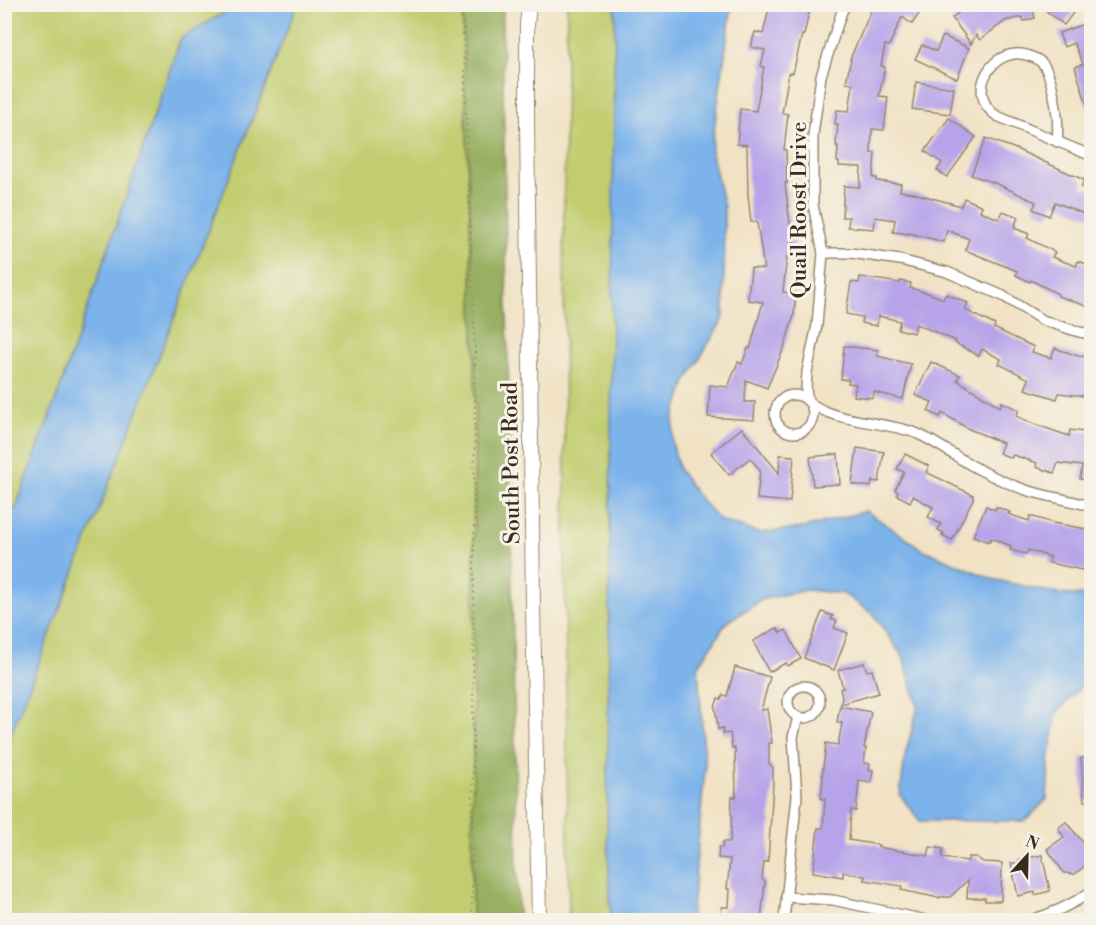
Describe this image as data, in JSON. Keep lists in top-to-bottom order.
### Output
{
  "streets": {
    "street": ["Quail Roost Drive", "South Post Road"]
  },
  "north": "top"
}
